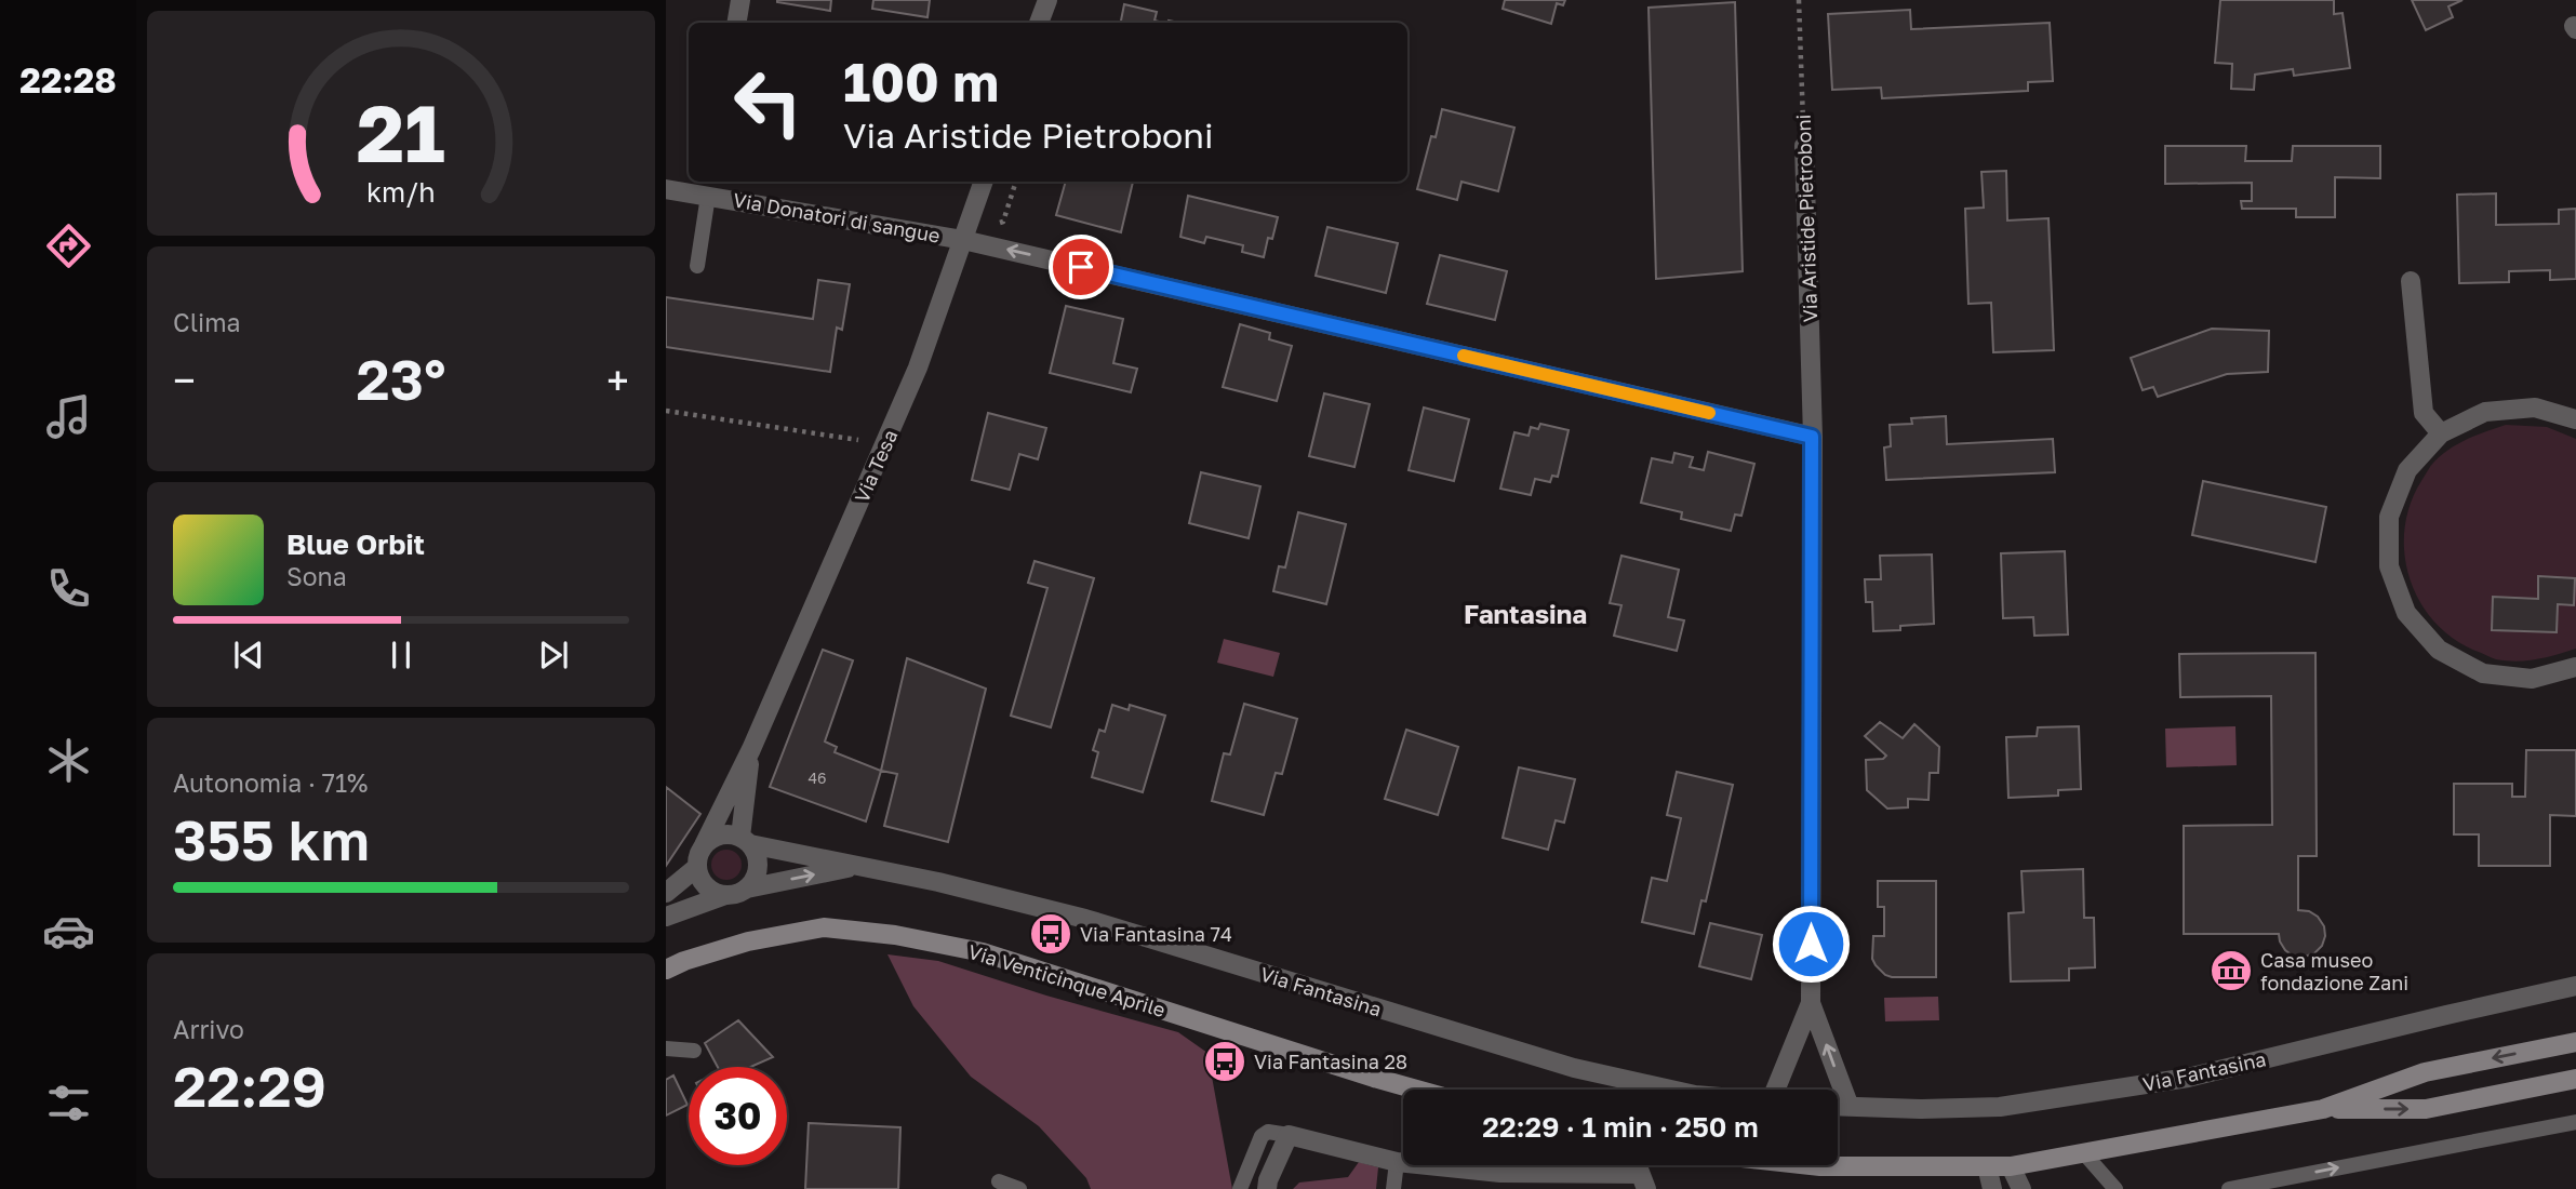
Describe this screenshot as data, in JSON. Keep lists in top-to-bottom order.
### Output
{
  "streets": {
    "street": [
      "Via Donatori di sangue",
      "Via Aristide Pietroboni",
      "Via Tesa",
      "Via Venticinque Aprile",
      "Via Fantasina"
    ]
  },
  "crossings": [
    ["Via Donatori di sangue", "Via Tesa"],
    ["Via Aristide Pietroboni", "Via Fantasina"],
    ["Via Tesa", "Via Fantasina"]
  ],
  "districts": ["Fantasina"],
  "places": {
    "bus stop": ["Via Fantasina 74", "Via Fantasina 28"],
    "museum": ["Casa museo fondazione Zani"]
  },
  "house_numbers": ["46"],
  "page": {
    "tabs": "22:28",
    "turn": ["100 m", "Via Aristide Pietroboni"],
    "tile": [
      "Clima",
      ["Autonomia · 71%", "355 km"],
      ["Arrivo", "22:29"]
    ],
    "heat": ["−", "23°", "+"],
    "song": ["Blue Orbit", "Sona"],
    "limit": "30",
    "trip": "22:29 · 1 min · 250 m",
    "gauge": ["21", "km/h"]
  }
}
